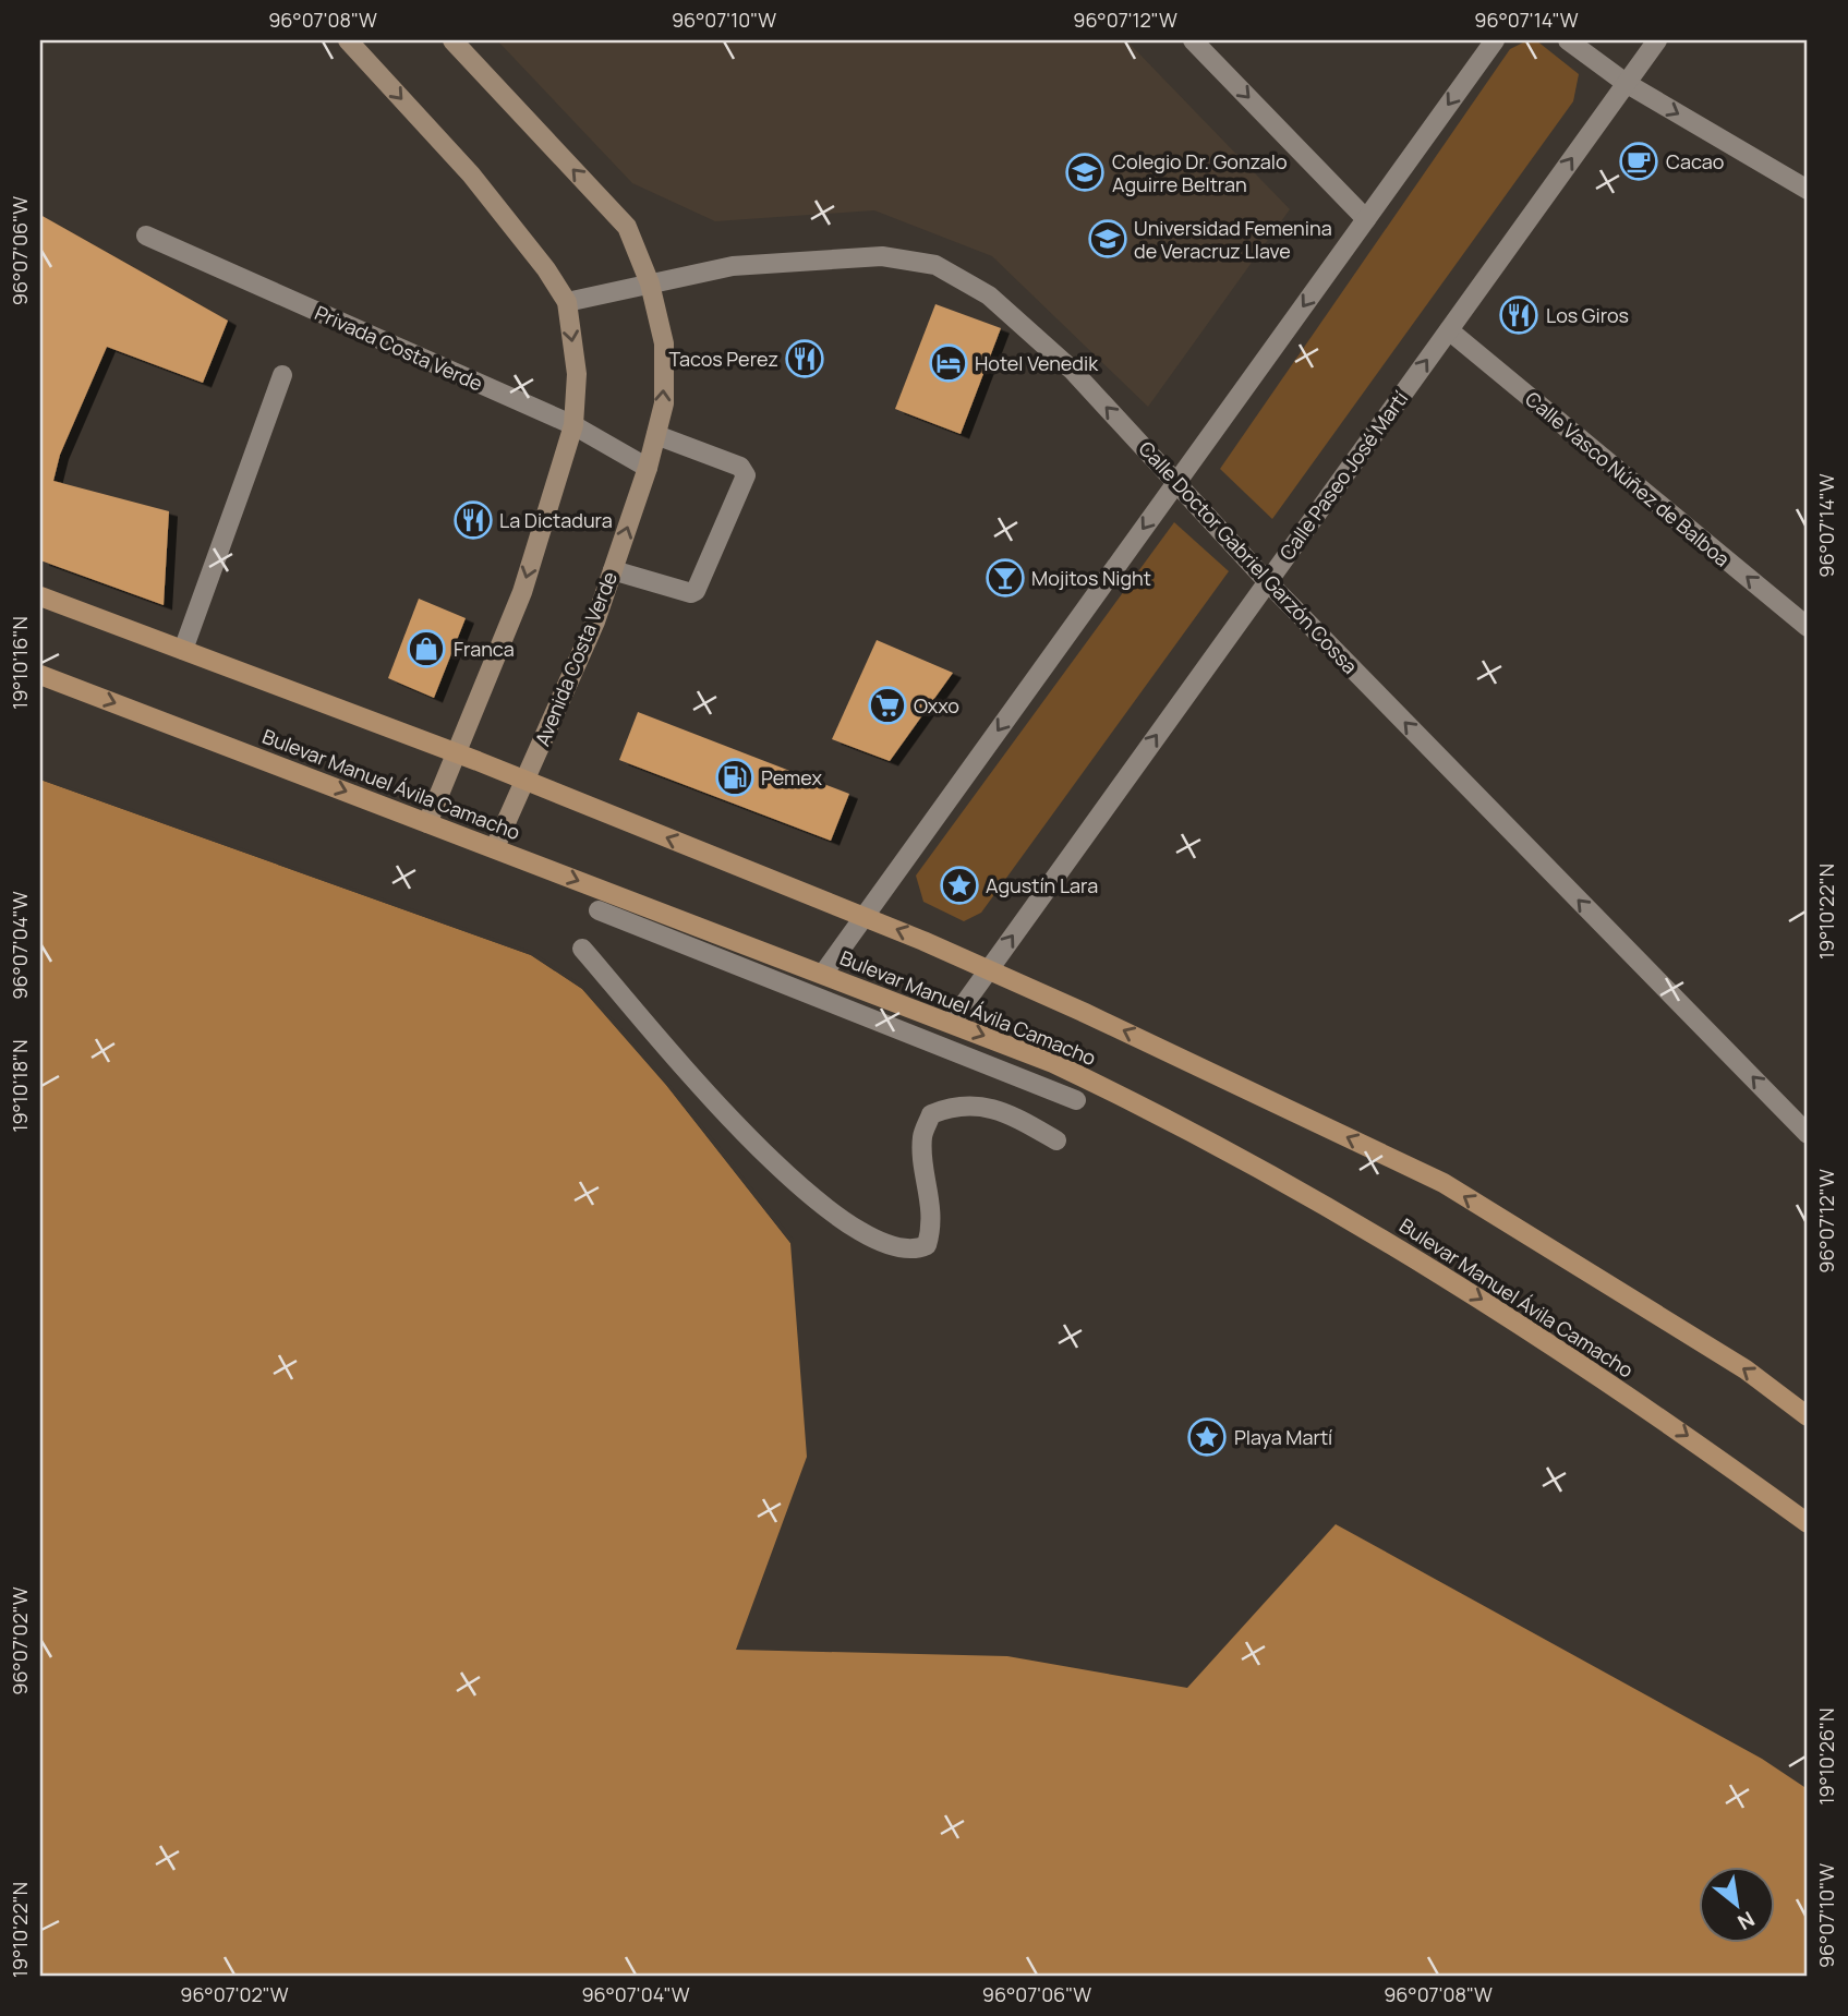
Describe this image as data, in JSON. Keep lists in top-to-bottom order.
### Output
{
  "streets": {
    "main road": ["Avenida Costa Verde", "Bulevar Manuel Ávila Camacho"],
    "street": [
      "Privada Costa Verde",
      "Calle Paseo José Martí",
      "Calle Vasco Núñez de Balboa",
      "Calle Doctor Gabriel Garzón Cossa"
    ]
  },
  "crossings": [
    ["Privada Costa Verde", "Avenida Costa Verde"],
    ["Calle Paseo José Martí", "Calle Vasco Núñez de Balboa"],
    ["Calle Paseo José Martí", "Calle Doctor Gabriel Garzón Cossa"],
    ["Calle Paseo José Martí", "Bulevar Manuel Ávila Camacho"],
    ["Calle Doctor Gabriel Garzón Cossa", "Avenida Costa Verde"],
    ["Avenida Costa Verde", "Bulevar Manuel Ávila Camacho"]
  ],
  "one_way": ["Calle Vasco Núñez de Balboa", "Calle Doctor Gabriel Garzón Cossa"],
  "places": {
    "cafe": ["Cacao"],
    "school or university": ["Colegio Dr. Gonzalo Aguirre Beltran", "Universidad Femenina de Veracruz Llave"],
    "restaurant": ["Los Giros", "Tacos Perez", "La Dictadura"],
    "hotel": ["Hotel Venedik"],
    "bar": ["Mojitos Night"],
    "shop": ["Franca"],
    "supermarket": ["Oxxo"],
    "fuel station": ["Pemex"],
    "place": ["Agustín Lara", "Playa Martí"]
  },
  "north": "bottom right",
  "coordinates": [
    "96°07'08\"W",
    "96°07'10\"W",
    "96°07'12\"W",
    "96°07'14\"W",
    "96°07'06\"W",
    "19°10'16\"N",
    "19°10'22\"N",
    "96°07'04\"W",
    "19°10'18\"N",
    "96°07'02\"W",
    "19°10'26\"N"
  ]
}
